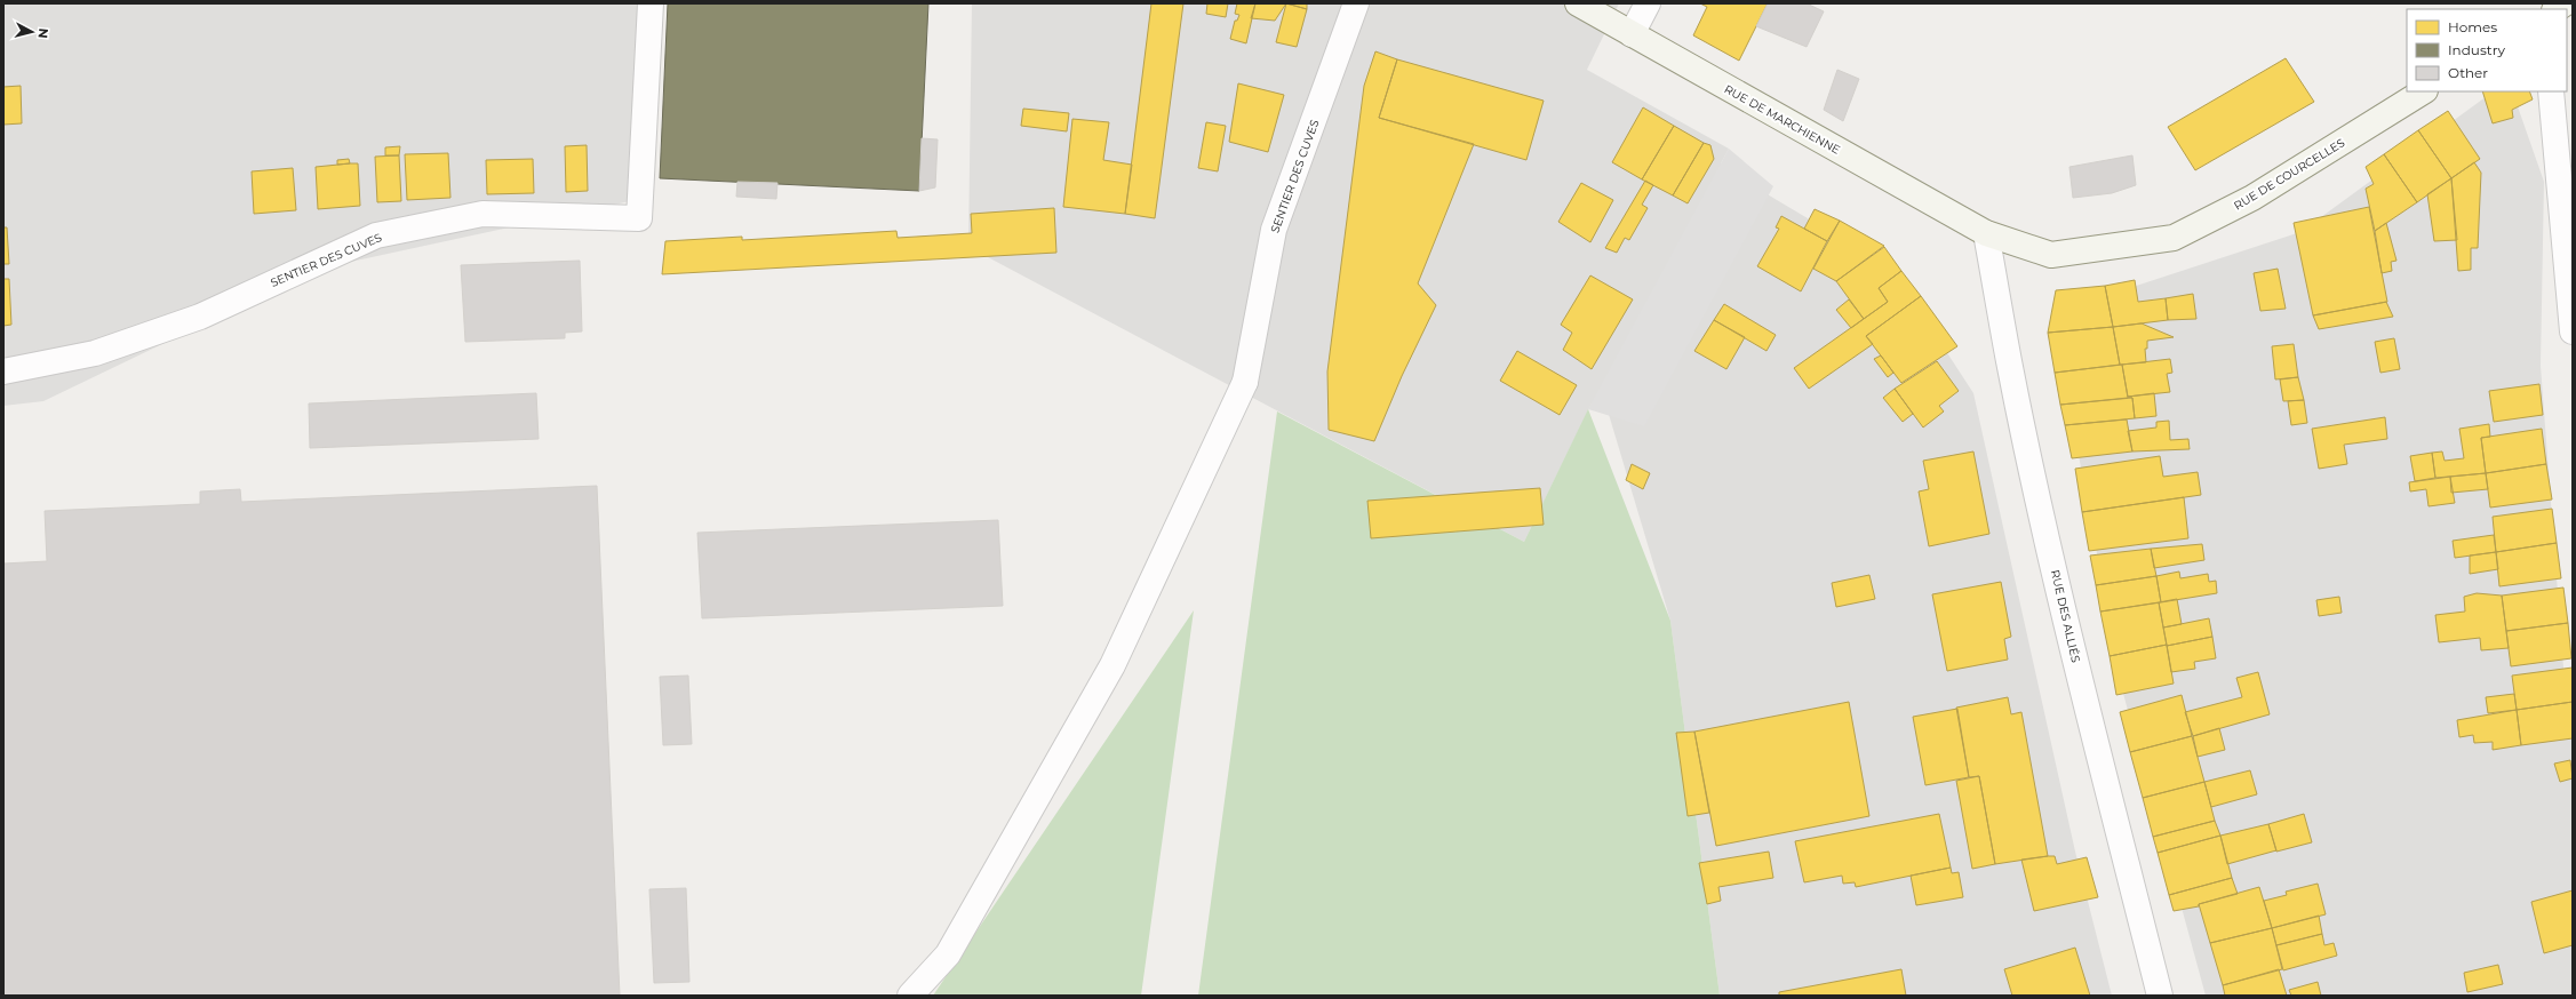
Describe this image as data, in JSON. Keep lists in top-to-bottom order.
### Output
{
  "streets": {
    "main road": ["RUE DE MARCHIENNE", "RUE DE COURCELLES"],
    "street": ["SENTIER DES CUVES", "RUE DES ALLIÉS"]
  },
  "crossings": [
    ["RUE DE MARCHIENNE", "RUE DE COURCELLES"],
    ["RUE DE MARCHIENNE", "RUE DES ALLIÉS"],
    ["RUE DE COURCELLES", "RUE DES ALLIÉS"]
  ],
  "legend": ["Homes", "Industry", "Other"],
  "north": "right"
}
